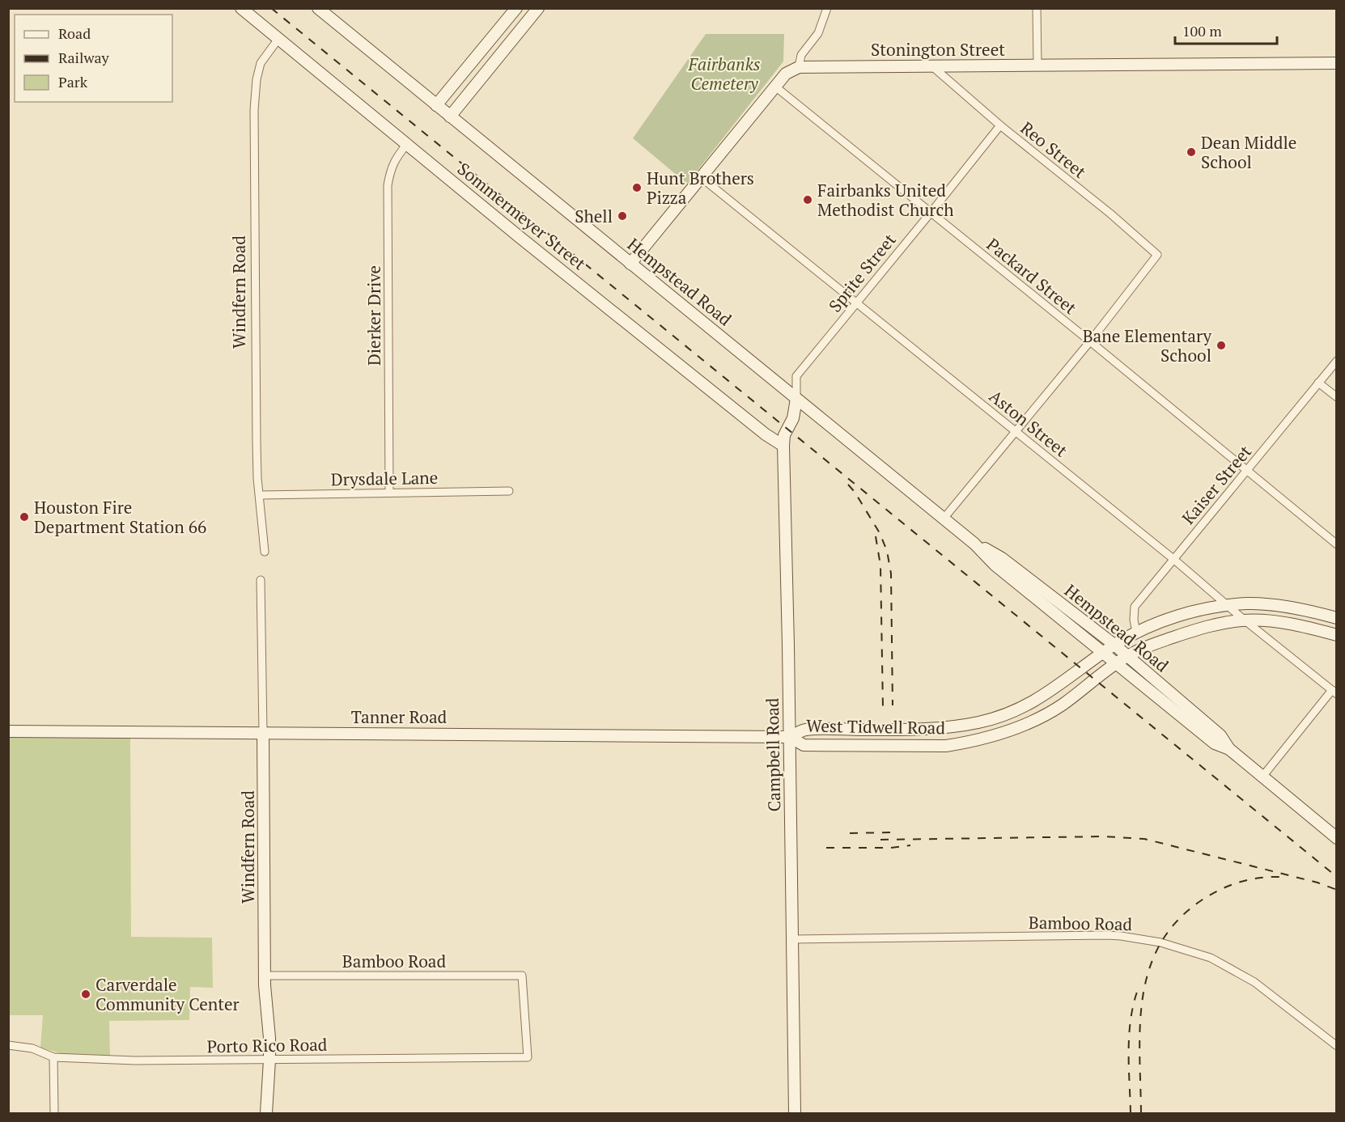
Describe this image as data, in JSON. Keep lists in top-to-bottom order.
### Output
{
  "streets": {
    "main road": [
      "Stonington Street",
      "Sommermeyer Street",
      "Hempstead Road",
      "Windfern Road",
      "Tanner Road",
      "West Tidwell Road",
      "Campbell Road"
    ],
    "street": [
      "Reo Street",
      "Sprite Street",
      "Packard Street",
      "Dierker Drive",
      "Aston Street",
      "Drysdale Lane",
      "Kaiser Street",
      "Bamboo Road",
      "Porto Rico Road"
    ]
  },
  "crossings": [
    ["Stonington Street", "Reo Street"],
    ["Reo Street", "Sprite Street"],
    ["Reo Street", "Packard Street"],
    ["Sommermeyer Street", "Windfern Road"],
    ["Sommermeyer Street", "Dierker Drive"],
    ["Sommermeyer Street", "Campbell Road"],
    ["Sprite Street", "Packard Street"],
    ["Sprite Street", "Hempstead Road"],
    ["Sprite Street", "Aston Street"],
    ["Sprite Street", "Campbell Road"],
    ["Packard Street", "Kaiser Street"],
    ["Hempstead Road", "West Tidwell Road"],
    ["Hempstead Road", "Campbell Road"],
    ["Windfern Road", "Drysdale Lane"],
    ["Windfern Road", "Tanner Road"],
    ["Windfern Road", "Bamboo Road"],
    ["Windfern Road", "Porto Rico Road"],
    ["Dierker Drive", "Drysdale Lane"],
    ["Aston Street", "Kaiser Street"],
    ["Aston Street", "West Tidwell Road"],
    ["Kaiser Street", "West Tidwell Road"],
    ["Tanner Road", "West Tidwell Road"],
    ["Tanner Road", "Campbell Road"],
    ["West Tidwell Road", "Campbell Road"],
    ["Campbell Road", "Bamboo Road"],
    ["Bamboo Road", "Porto Rico Road"]
  ],
  "parks": ["Fairbanks Cemetery"],
  "places": [
    "Dean Middle School",
    "Hunt Brothers Pizza",
    "Fairbanks United Methodist Church",
    "Shell",
    "Bane Elementary School",
    "Houston Fire Department Station 66",
    "Carverdale Community Center"
  ],
  "legend": ["Road", "Railway", "Park"],
  "scale_bar": "100 m"
}
